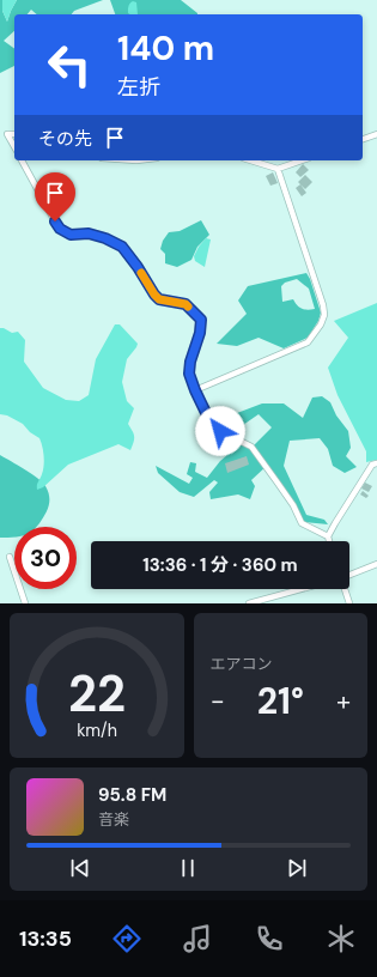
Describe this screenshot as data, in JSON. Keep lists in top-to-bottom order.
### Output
{
  "page": {
    "turn": ["140 m", "左折"],
    "then": "その先",
    "limit": "30",
    "trip": "13:36 · 1 分 · 360 m",
    "tile": "エアコン",
    "heat": ["−", "21°", "+"],
    "song": ["95.8 FM", "音楽"],
    "tabs": "13:35",
    "gauge": ["22", "km/h"]
  }
}
